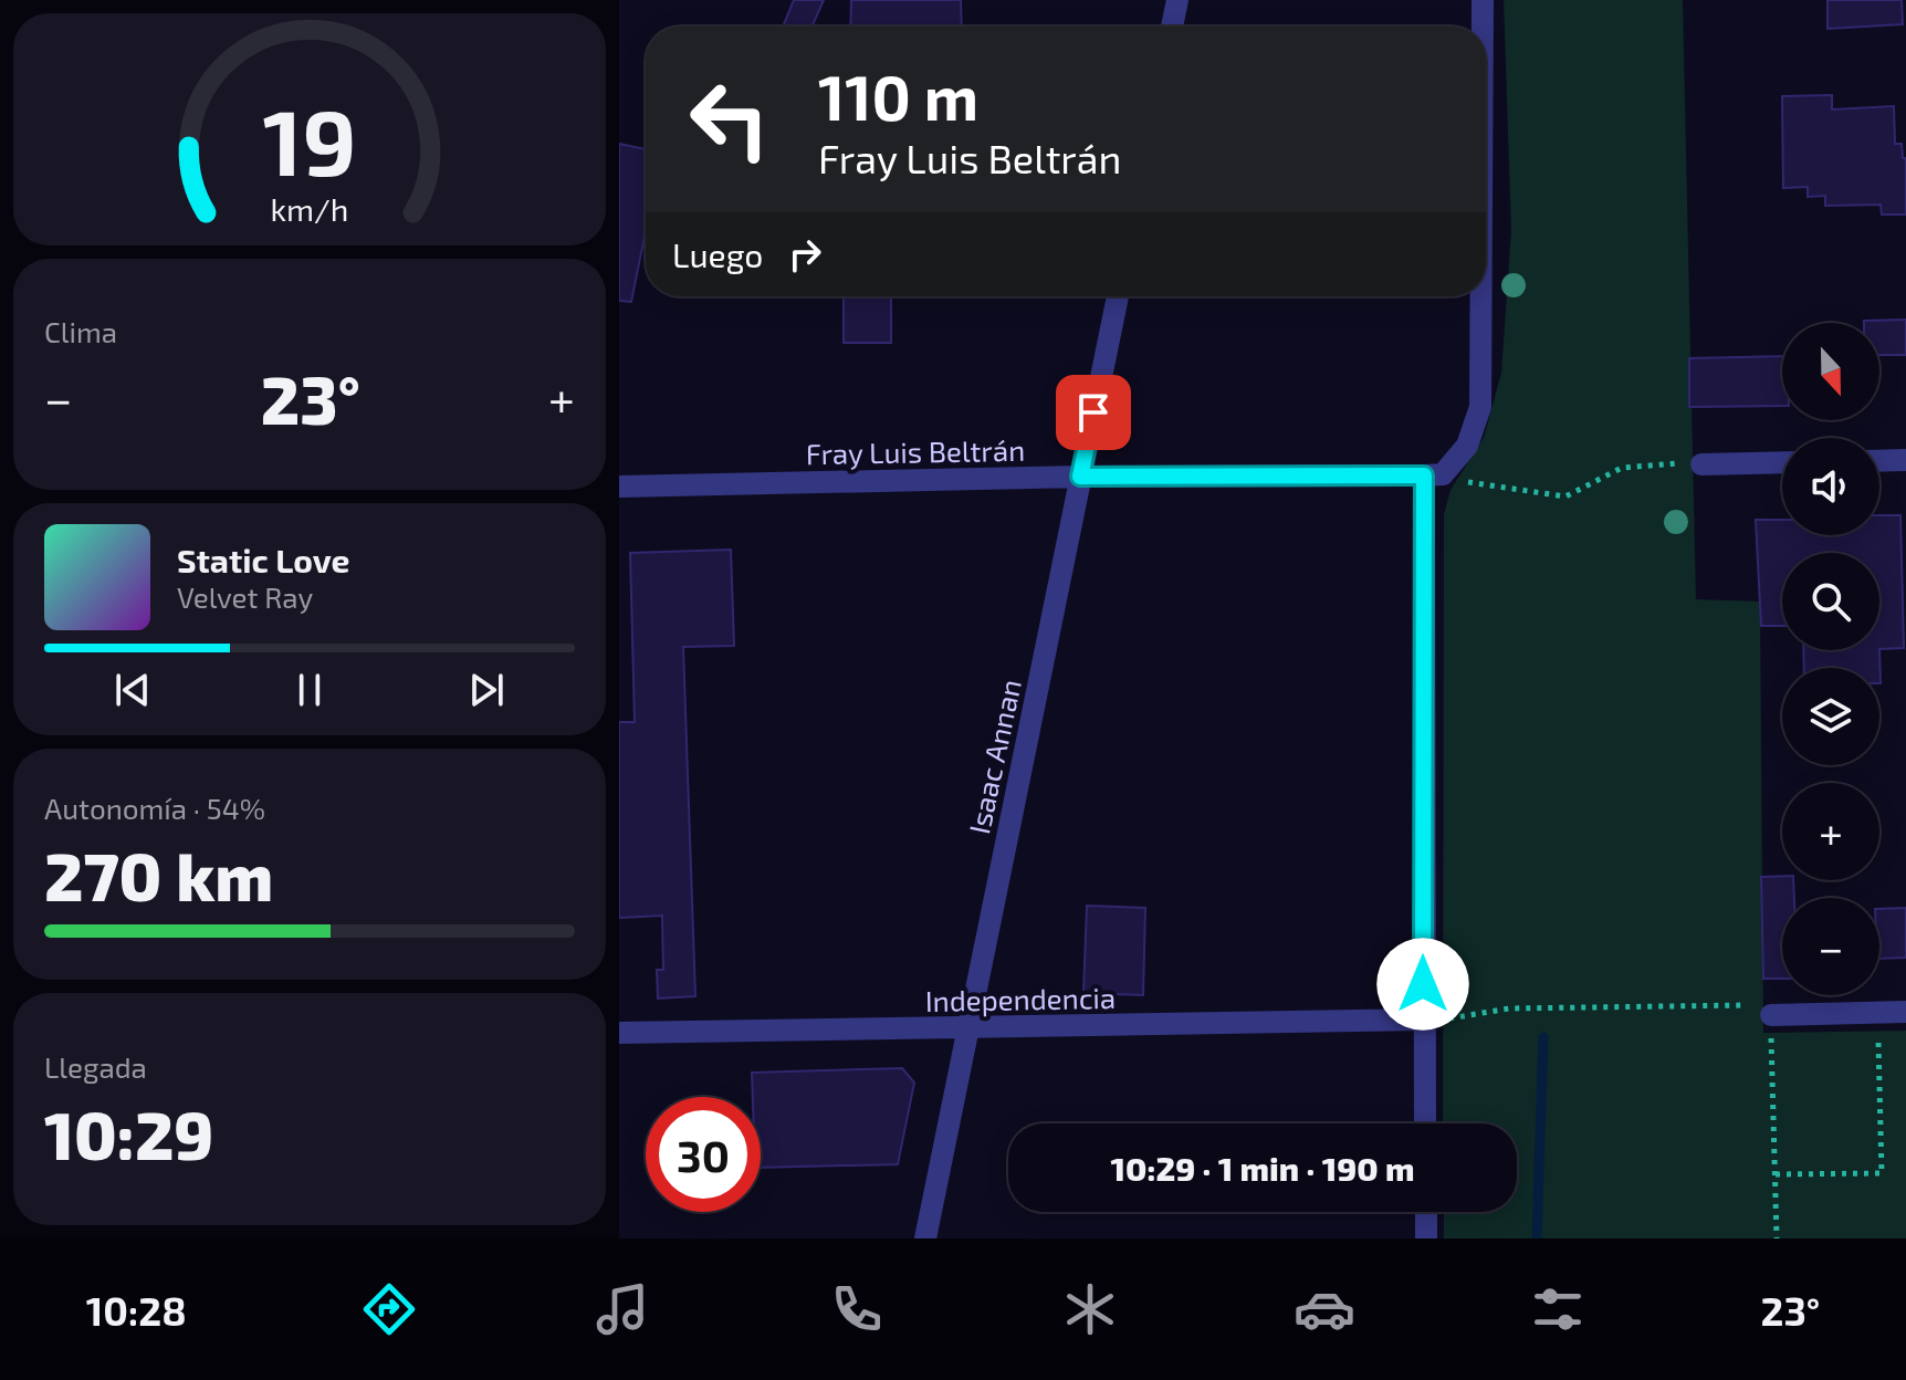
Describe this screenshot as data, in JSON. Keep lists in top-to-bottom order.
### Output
{
  "streets": {
    "street": ["Fray Luis Beltrán", "Isaac Annan", "Independencia"]
  },
  "crossings": [
    ["Fray Luis Beltrán", "Isaac Annan"],
    ["Isaac Annan", "Independencia"]
  ],
  "north": "bottom",
  "page": {
    "turn": ["110 m", "Fray Luis Beltrán"],
    "then": "Luego",
    "tile": [
      "Clima",
      ["Autonomía · 54%", "270 km"],
      ["Llegada", "10:29"]
    ],
    "map_buttons": ["+", "−"],
    "heat": ["−", "23°", "+"],
    "song": ["Static Love", "Velvet Ray"],
    "limit": "30",
    "trip": "10:29 · 1 min · 190 m",
    "tabs": ["10:28", "23°"],
    "gauge": ["19", "km/h"]
  }
}
